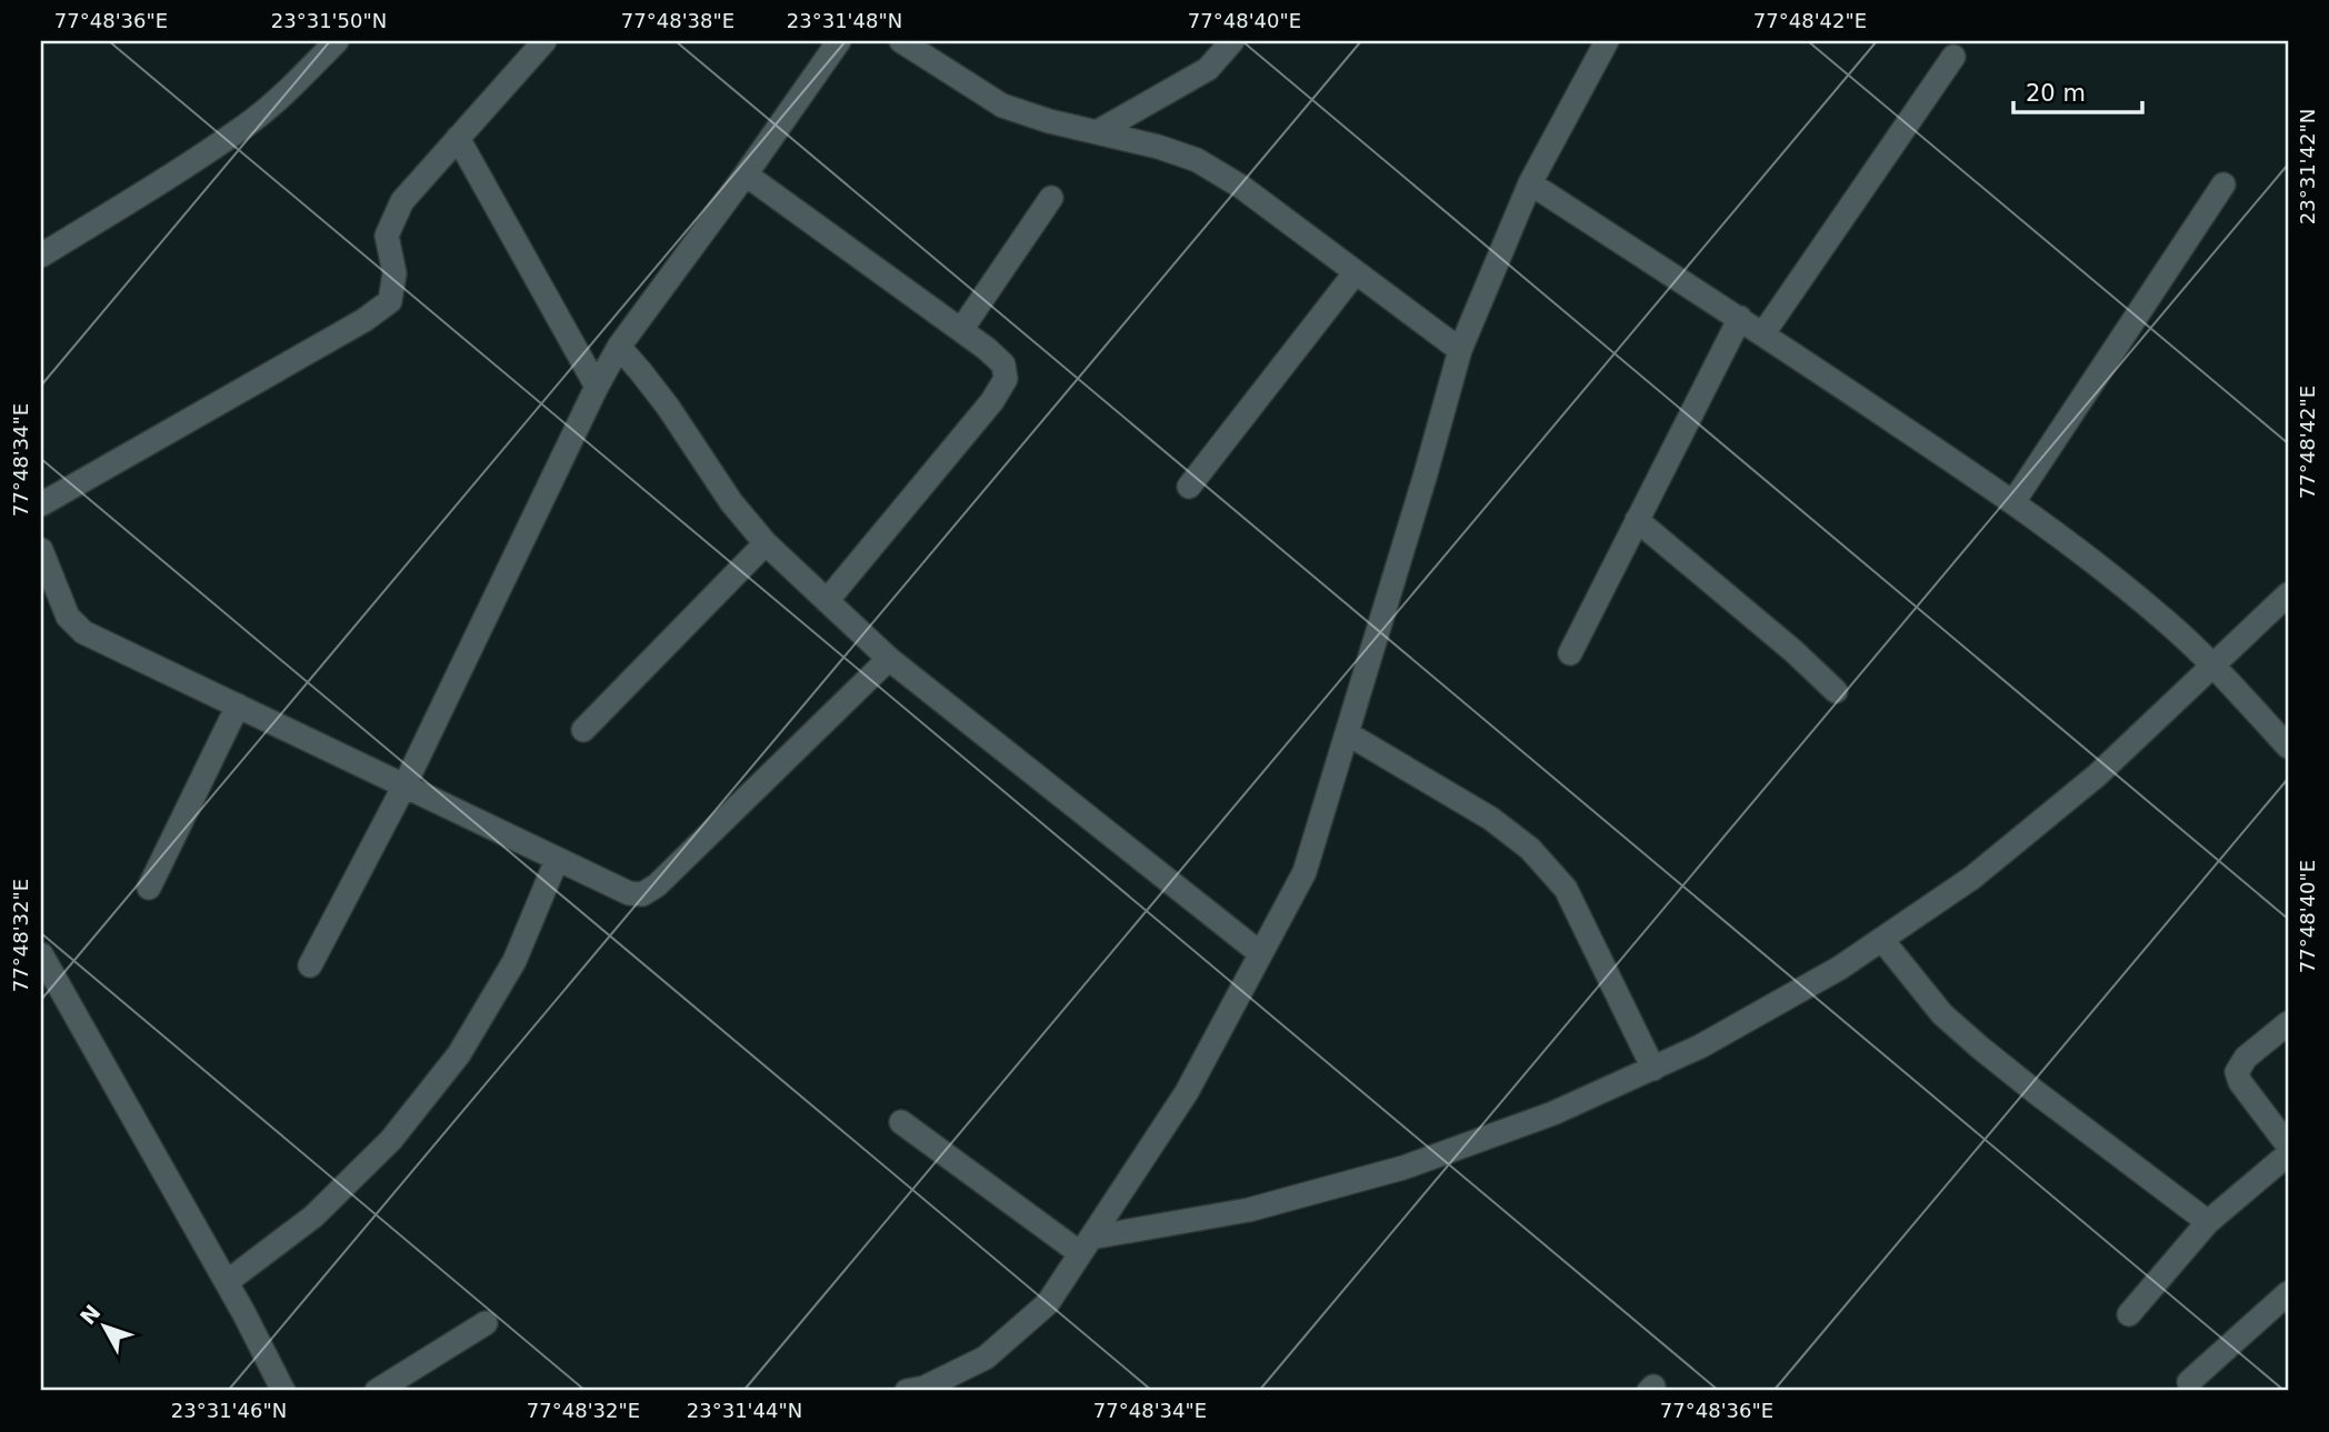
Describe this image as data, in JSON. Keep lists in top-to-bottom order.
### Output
{
  "scale_bar": "20 m",
  "north": "top left",
  "coordinates": [
    "77°48'36\"E",
    "23°31'50\"N",
    "77°48'38\"E",
    "23°31'48\"N",
    "77°48'40\"E",
    "77°48'42\"E",
    "23°31'42\"N",
    "77°48'34\"E",
    "77°48'32\"E",
    "23°31'46\"N",
    "23°31'44\"N"
  ]
}
